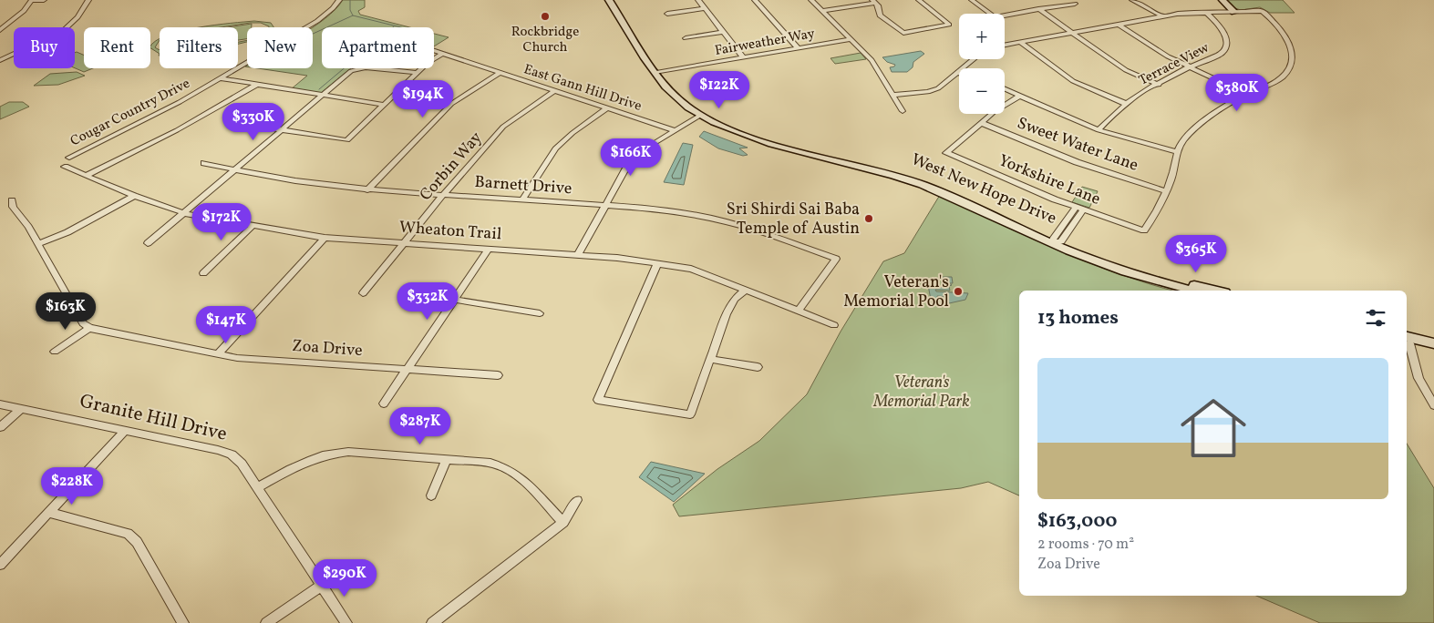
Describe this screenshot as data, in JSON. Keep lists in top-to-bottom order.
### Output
{
  "streets": {
    "main road": ["West New Hope Drive"],
    "street": [
      "Fairweather Way",
      "Terrace View",
      "East Gann Hill Drive",
      "Cougar Country Drive",
      "Sweet Water Lane",
      "Corbin Way",
      "Yorkshire Lane",
      "Barnett Drive",
      "Wheaton Trail",
      "Zoa Drive",
      "Granite Hill Drive"
    ]
  },
  "crossings": [
    ["Fairweather Way", "West New Hope Drive"],
    ["East Gann Hill Drive", "Corbin Way"],
    ["Sweet Water Lane", "Yorkshire Lane"],
    ["Corbin Way", "Barnett Drive"],
    ["Corbin Way", "Wheaton Trail"]
  ],
  "parks": ["Veteran's Memorial Park"],
  "places": ["Rockbridge Church", "Sri Shirdi Sai Baba Temple of Austin", "Veteran's Memorial Pool"],
  "page": {
    "map_buttons": ["+", "−"],
    "chip": [
      "Buy",
      "Rent",
      "Filters",
      "New",
      "Apartment"
    ],
    "price": [
      "$122K",
      "$380K",
      "$194K",
      "$330K",
      "$166K",
      "$172K",
      "$365K",
      "$332K",
      "$163K",
      "$147K",
      "$287K",
      "$228K",
      "$290K"
    ],
    "heading": "13 homes",
    "list": [
      {
        "name": "$163,000",
        "note": "2 rooms · 70 m² · Zoa Drive"
      }
    ]
  }
}
